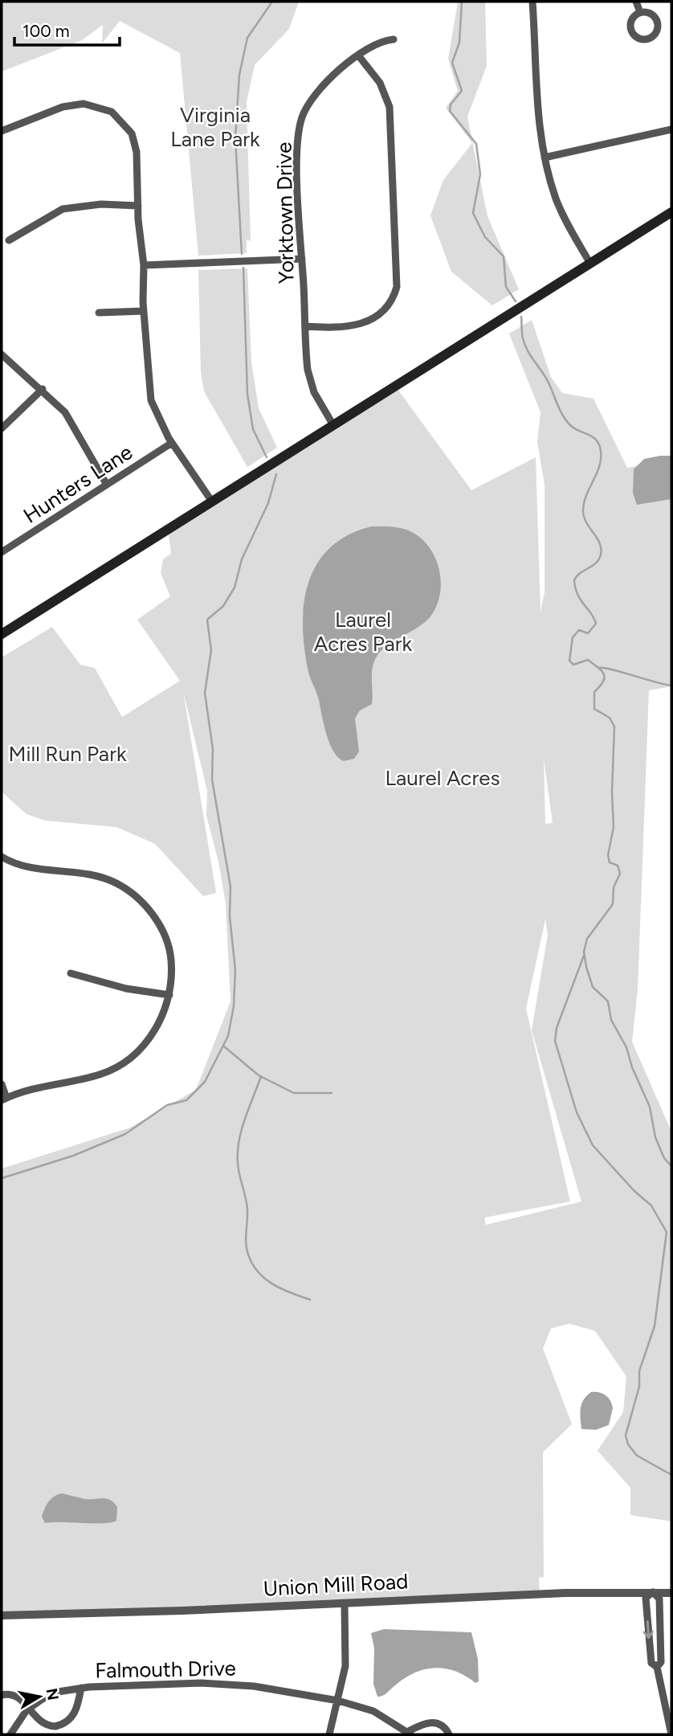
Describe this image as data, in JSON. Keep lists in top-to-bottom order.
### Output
{
  "streets": {
    "street": [
      "Yorktown Drive",
      "Hunters Lane",
      "Union Mill Road",
      "Falmouth Drive"
    ]
  },
  "parks": [
    "Virginia Lane Park",
    "Laurel Acres Park",
    "Mill Run Park",
    "Laurel Acres"
  ],
  "scale_bar": "100 m",
  "north": "right"
}
